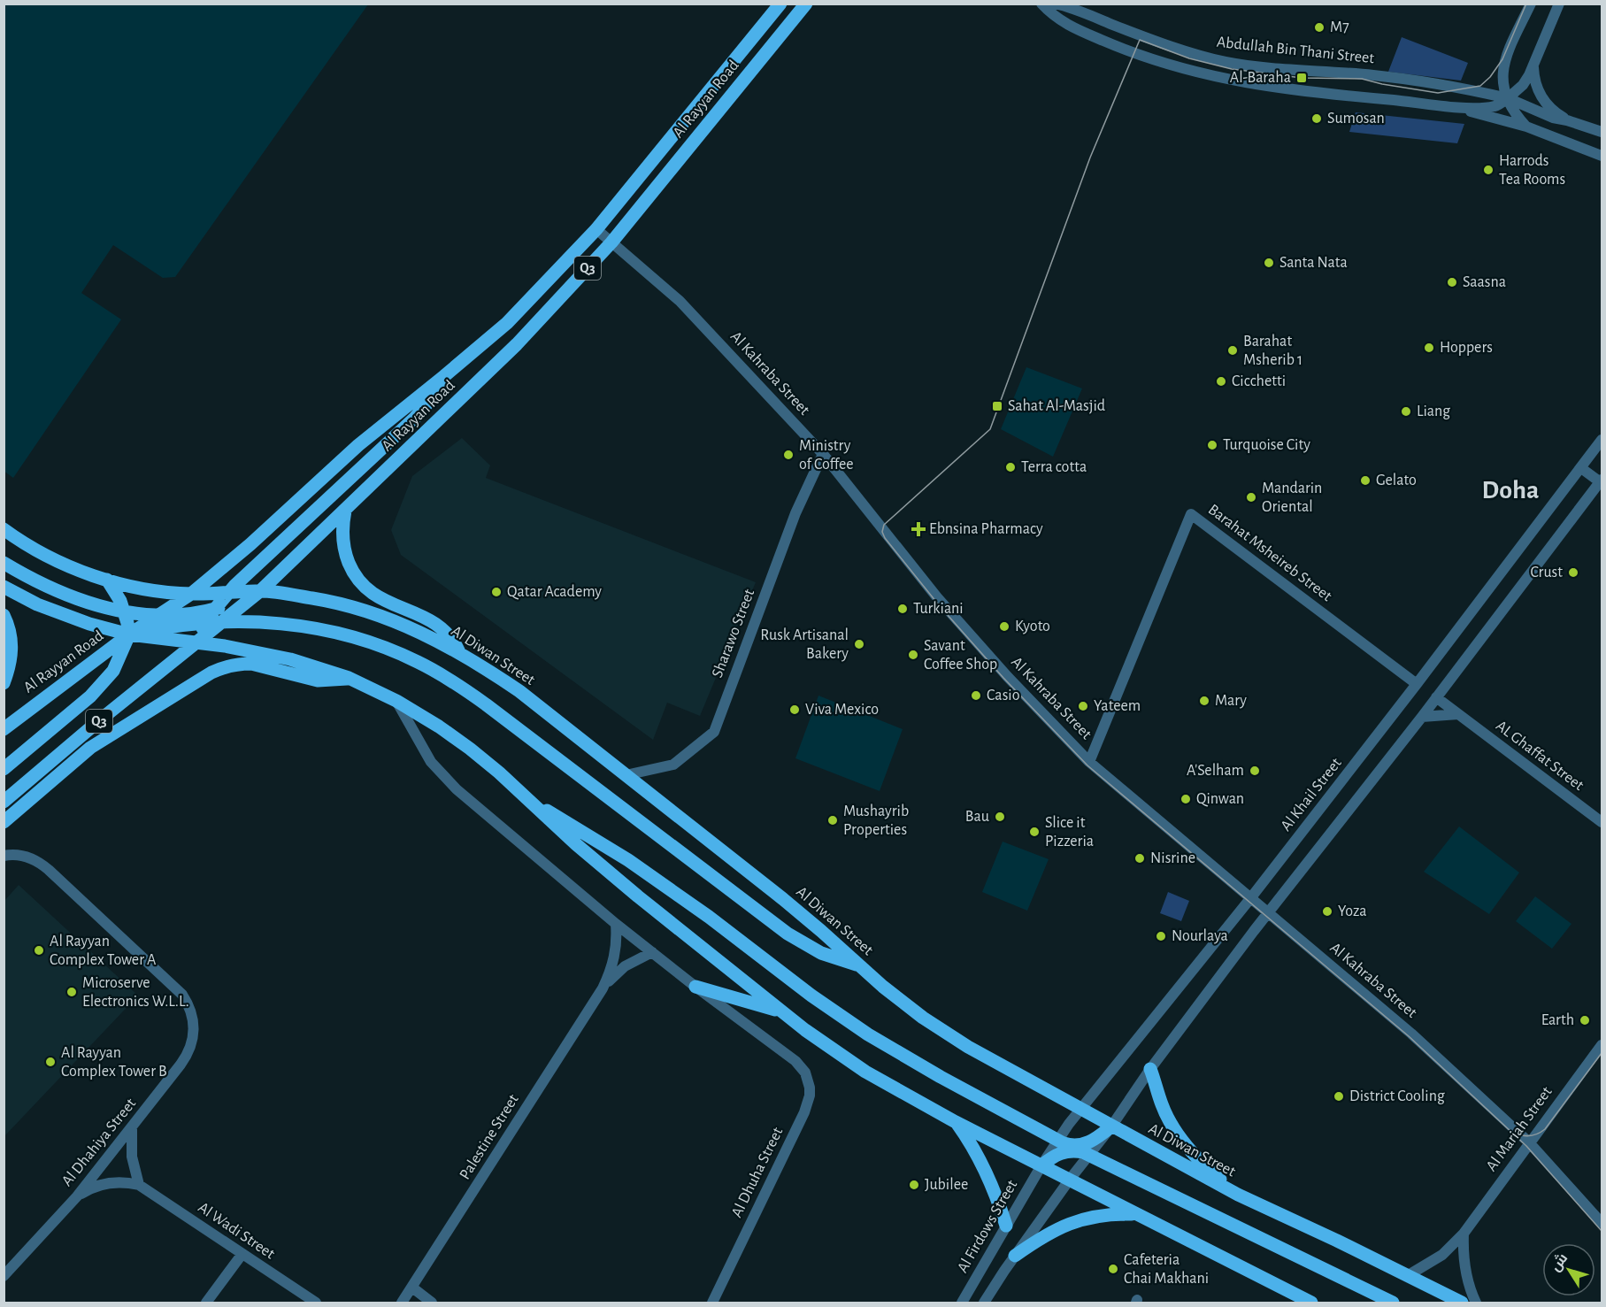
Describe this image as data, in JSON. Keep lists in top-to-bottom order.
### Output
{
  "streets": {
    "main road": ["Al Rayyan Road", "Q3", "Al Diwan Street"],
    "street": [
      "Abdullah Bin Thani Street",
      "Al Kahraba Street",
      "Barahat Msheireb Street",
      "Sharawo Street",
      "AL Ghaffat Street",
      "Al Khail Street",
      "Al Mariah Street",
      "Palestine Street",
      "Al Dhahiya Street",
      "Al Dhuha Street",
      "Al Firdows Street",
      "Al Wadi Street"
    ]
  },
  "crossings": [
    ["Al Rayyan Road", "Al Kahraba Street"],
    ["Al Rayyan Road", "Al Diwan Street"],
    ["Al Kahraba Street", "Barahat Msheireb Street"],
    ["Al Kahraba Street", "Sharawo Street"],
    ["Al Kahraba Street", "Al Khail Street"],
    ["Al Kahraba Street", "Al Mariah Street"],
    ["Barahat Msheireb Street", "Al Khail Street"],
    ["Sharawo Street", "Al Diwan Street"],
    ["Al Diwan Street", "Al Khail Street"],
    ["Al Diwan Street", "Al Mariah Street"],
    ["Al Khail Street", "Al Firdows Street"]
  ],
  "districts": ["Doha"],
  "places": {
    "other": [
      "M7",
      "Sumosan",
      "Harrods Tea Rooms",
      "Santa Nata",
      "Saasna",
      "Hoppers",
      "Barahat Msherib 1",
      "Cicchetti",
      "Liang",
      "Turquoise City",
      "Ministry of Coffee",
      "Terra cotta",
      "Gelato",
      "Mandarin Oriental",
      "Crust",
      "Qatar Academy",
      "Turkiani",
      "Kyoto",
      "Rusk Artisanal Bakery",
      "Savant Coffee Shop",
      "Casio",
      "Mary",
      "Yateem",
      "Viva Mexico",
      "A'Selham",
      "Qinwan",
      "Bau",
      "Mushayrib Properties",
      "Slice it Pizzeria",
      "Nisrine",
      "Yoza",
      "Nourlaya",
      "Al Rayyan Complex Tower A",
      "Microserve Electronics W.L.L.",
      "Earth",
      "Al Rayyan Complex Tower B",
      "District Cooling",
      "Jubilee",
      "Cafeteria Chai Makhani"
    ],
    "transit": ["Al-Baraha", "Sahat Al-Masjid"],
    "health": ["Ebnsina Pharmacy"]
  },
  "north": "top left"
}
